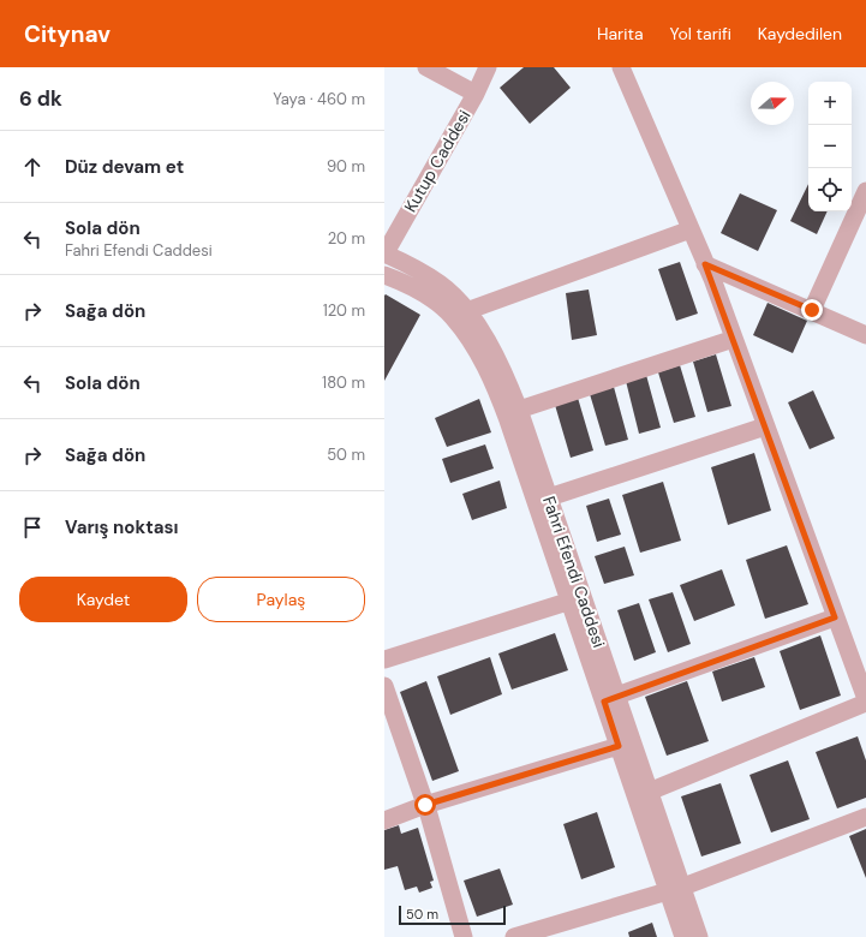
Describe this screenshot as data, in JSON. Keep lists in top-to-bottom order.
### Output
{
  "streets": {
    "street": ["Kutup Caddesi", "Fahri Efendi Caddesi"]
  },
  "crossings": [
    ["Kutup Caddesi", "Fahri Efendi Caddesi"]
  ],
  "scale_bar": "50 m",
  "north": "right",
  "page": {
    "header": "Citynav",
    "nav": ["Harita", "Yol tarifi", "Kaydedilen"],
    "heading": ["6 dk", "Yaya · 460 m"],
    "map_buttons": ["+", "−"],
    "list": [
      ["Düz devam et", "90 m"],
      ["Sola dön", "Fahri Efendi Caddesi", "20 m"],
      ["Sağa dön", "120 m"],
      ["Sola dön", "180 m"],
      ["Sağa dön", "50 m"],
      "Varış noktası"
    ],
    "buttons": ["Kaydet", "Paylaş"],
    "scale": "50 m"
  }
}
